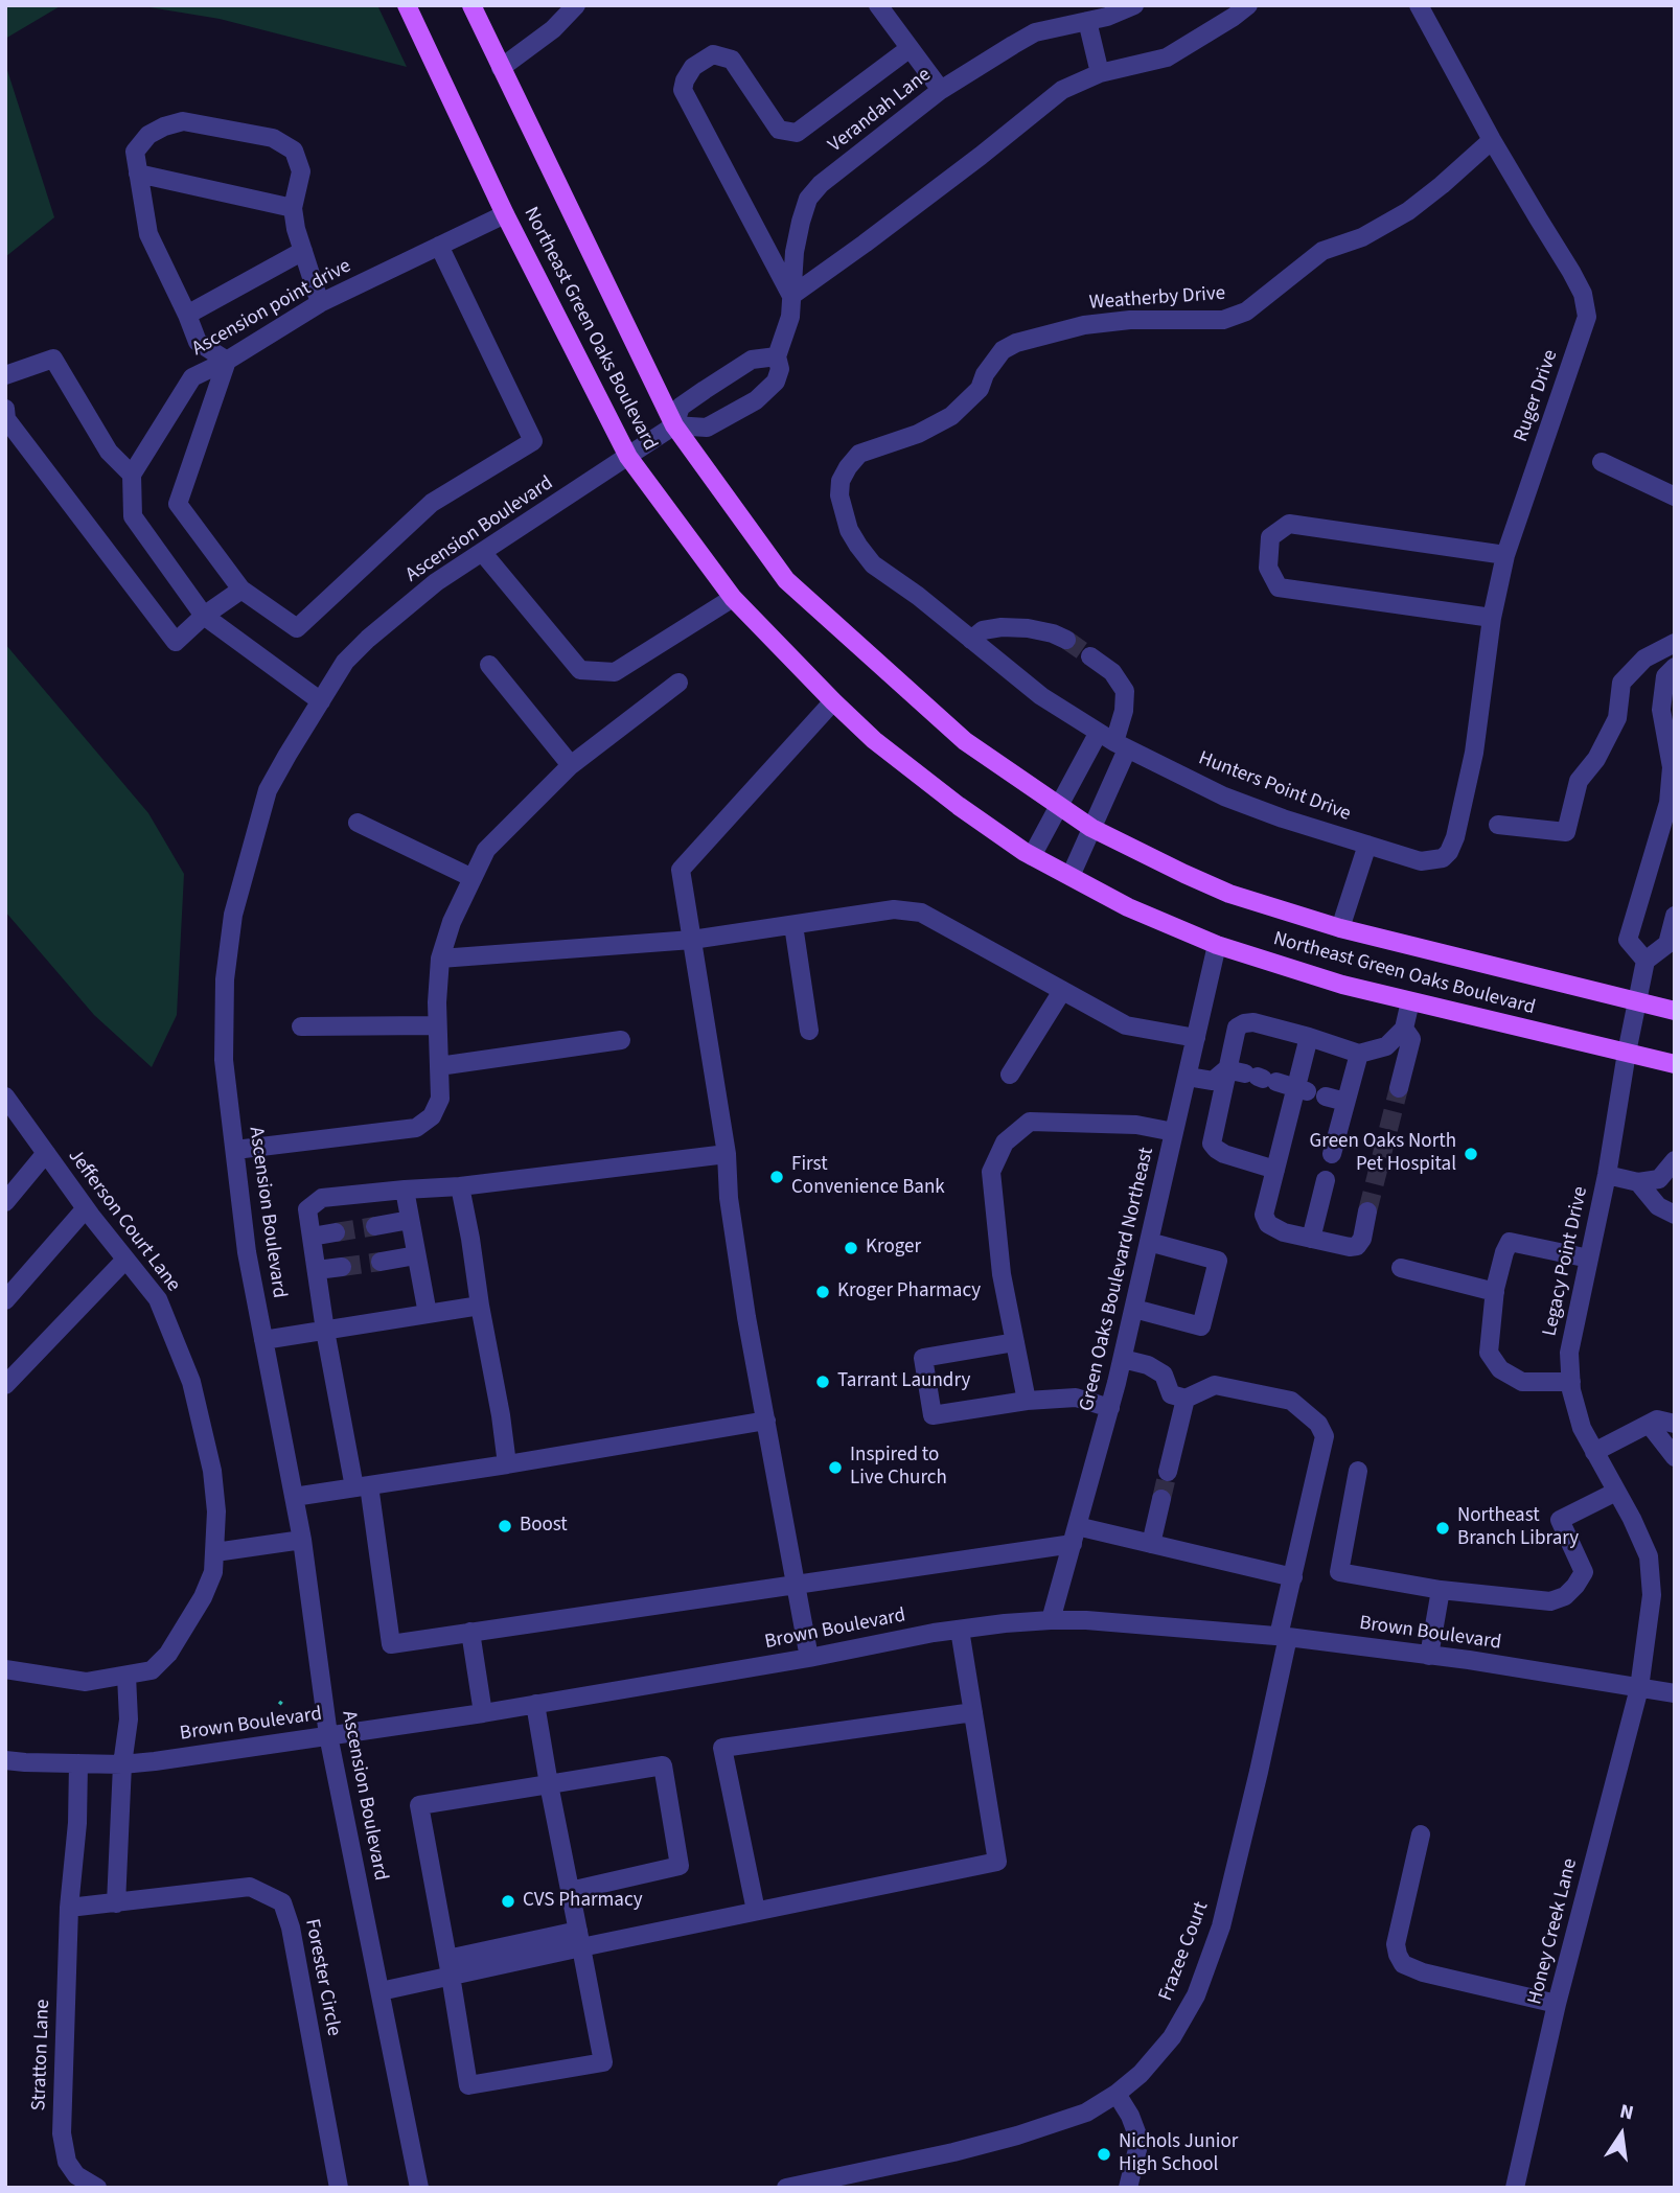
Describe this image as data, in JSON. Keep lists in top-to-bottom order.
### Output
{
  "streets": {
    "main road": ["Northeast Green Oaks Boulevard"],
    "street": [
      "Verandah Lane",
      "Weatherby Drive",
      "Ascension point drive",
      "Ruger Drive",
      "Ascension Boulevard",
      "Hunters Point Drive",
      "Jefferson Court Lane",
      "Legacy Point Drive",
      "Green Oaks Boulevard Northeast",
      "Brown Boulevard",
      "Honey Creek Lane",
      "Frazee Court",
      "Forester Circle",
      "Stratton Lane"
    ]
  },
  "crossings": [
    ["Verandah Lane", "Northeast Green Oaks Boulevard"],
    ["Verandah Lane", "Ascension Boulevard"],
    ["Weatherby Drive", "Ruger Drive"],
    ["Weatherby Drive", "Hunters Point Drive"],
    ["Ascension point drive", "Northeast Green Oaks Boulevard"],
    ["Northeast Green Oaks Boulevard", "Ascension Boulevard"],
    ["Northeast Green Oaks Boulevard", "Hunters Point Drive"],
    ["Northeast Green Oaks Boulevard", "Legacy Point Drive"],
    ["Northeast Green Oaks Boulevard", "Green Oaks Boulevard Northeast"],
    ["Ruger Drive", "Hunters Point Drive"],
    ["Ascension Boulevard", "Brown Boulevard"],
    ["Legacy Point Drive", "Brown Boulevard"],
    ["Legacy Point Drive", "Honey Creek Lane"],
    ["Green Oaks Boulevard Northeast", "Brown Boulevard"],
    ["Brown Boulevard", "Honey Creek Lane"],
    ["Brown Boulevard", "Frazee Court"],
    ["Brown Boulevard", "Stratton Lane"]
  ],
  "places": [
    "Green Oaks North Pet Hospital",
    "First Convenience Bank",
    "Kroger",
    "Kroger Pharmacy",
    "Tarrant Laundry",
    "Inspired to Live Church",
    "Boost",
    "Northeast Branch Library",
    "CVS Pharmacy",
    "Nichols Junior High School"
  ],
  "north": "top"
}
